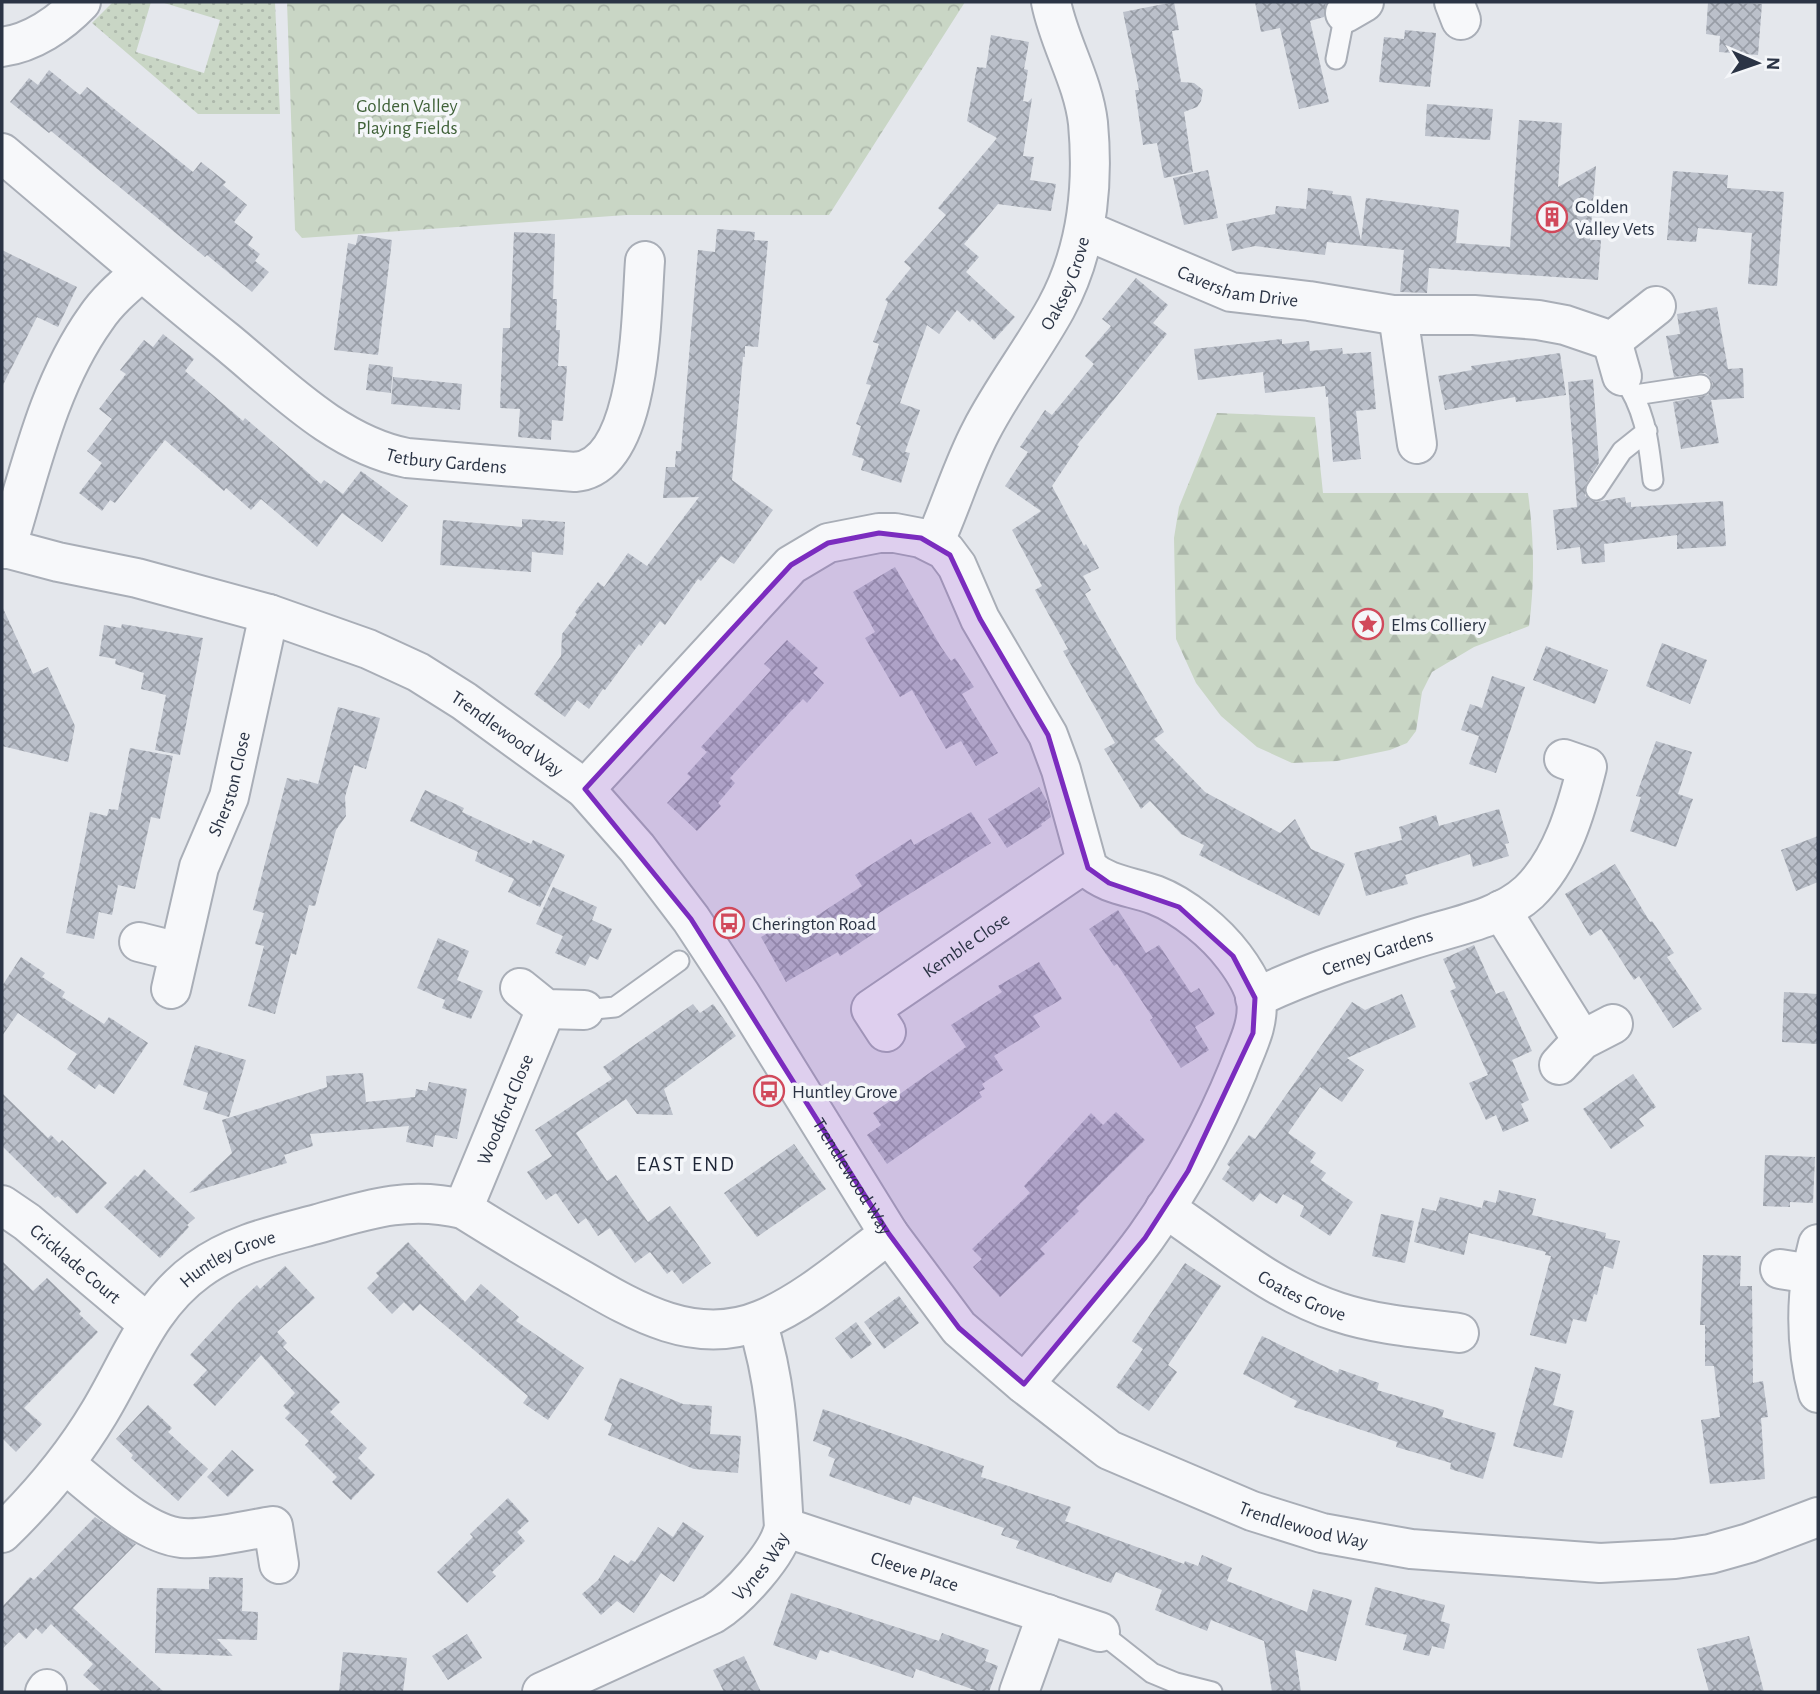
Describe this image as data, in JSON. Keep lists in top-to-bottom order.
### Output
{
  "streets": {
    "street": [
      "Oaksey Grove",
      "Caversham Drive",
      "Tetbury Gardens",
      "Trendlewood Way",
      "Sherston Close",
      "Kemble Close",
      "Cerney Gardens",
      "Woodford Close",
      "Huntley Grove",
      "Cricklade Court",
      "Coates Grove",
      "Vynes Way",
      "Cleeve Place"
    ]
  },
  "crossings": [
    ["Oaksey Grove", "Caversham Drive"],
    ["Trendlewood Way", "Sherston Close"],
    ["Trendlewood Way", "Huntley Grove"],
    ["Woodford Close", "Huntley Grove"],
    ["Huntley Grove", "Cricklade Court"],
    ["Huntley Grove", "Vynes Way"],
    ["Vynes Way", "Cleeve Place"]
  ],
  "districts": ["EAST END"],
  "parks": ["Golden Valley Playing Fields"],
  "places": {
    "building": ["Golden Valley Vets"],
    "place": ["Elms Colliery"],
    "bus stop": ["Cherington Road", "Huntley Grove"]
  },
  "north": "right"
}
